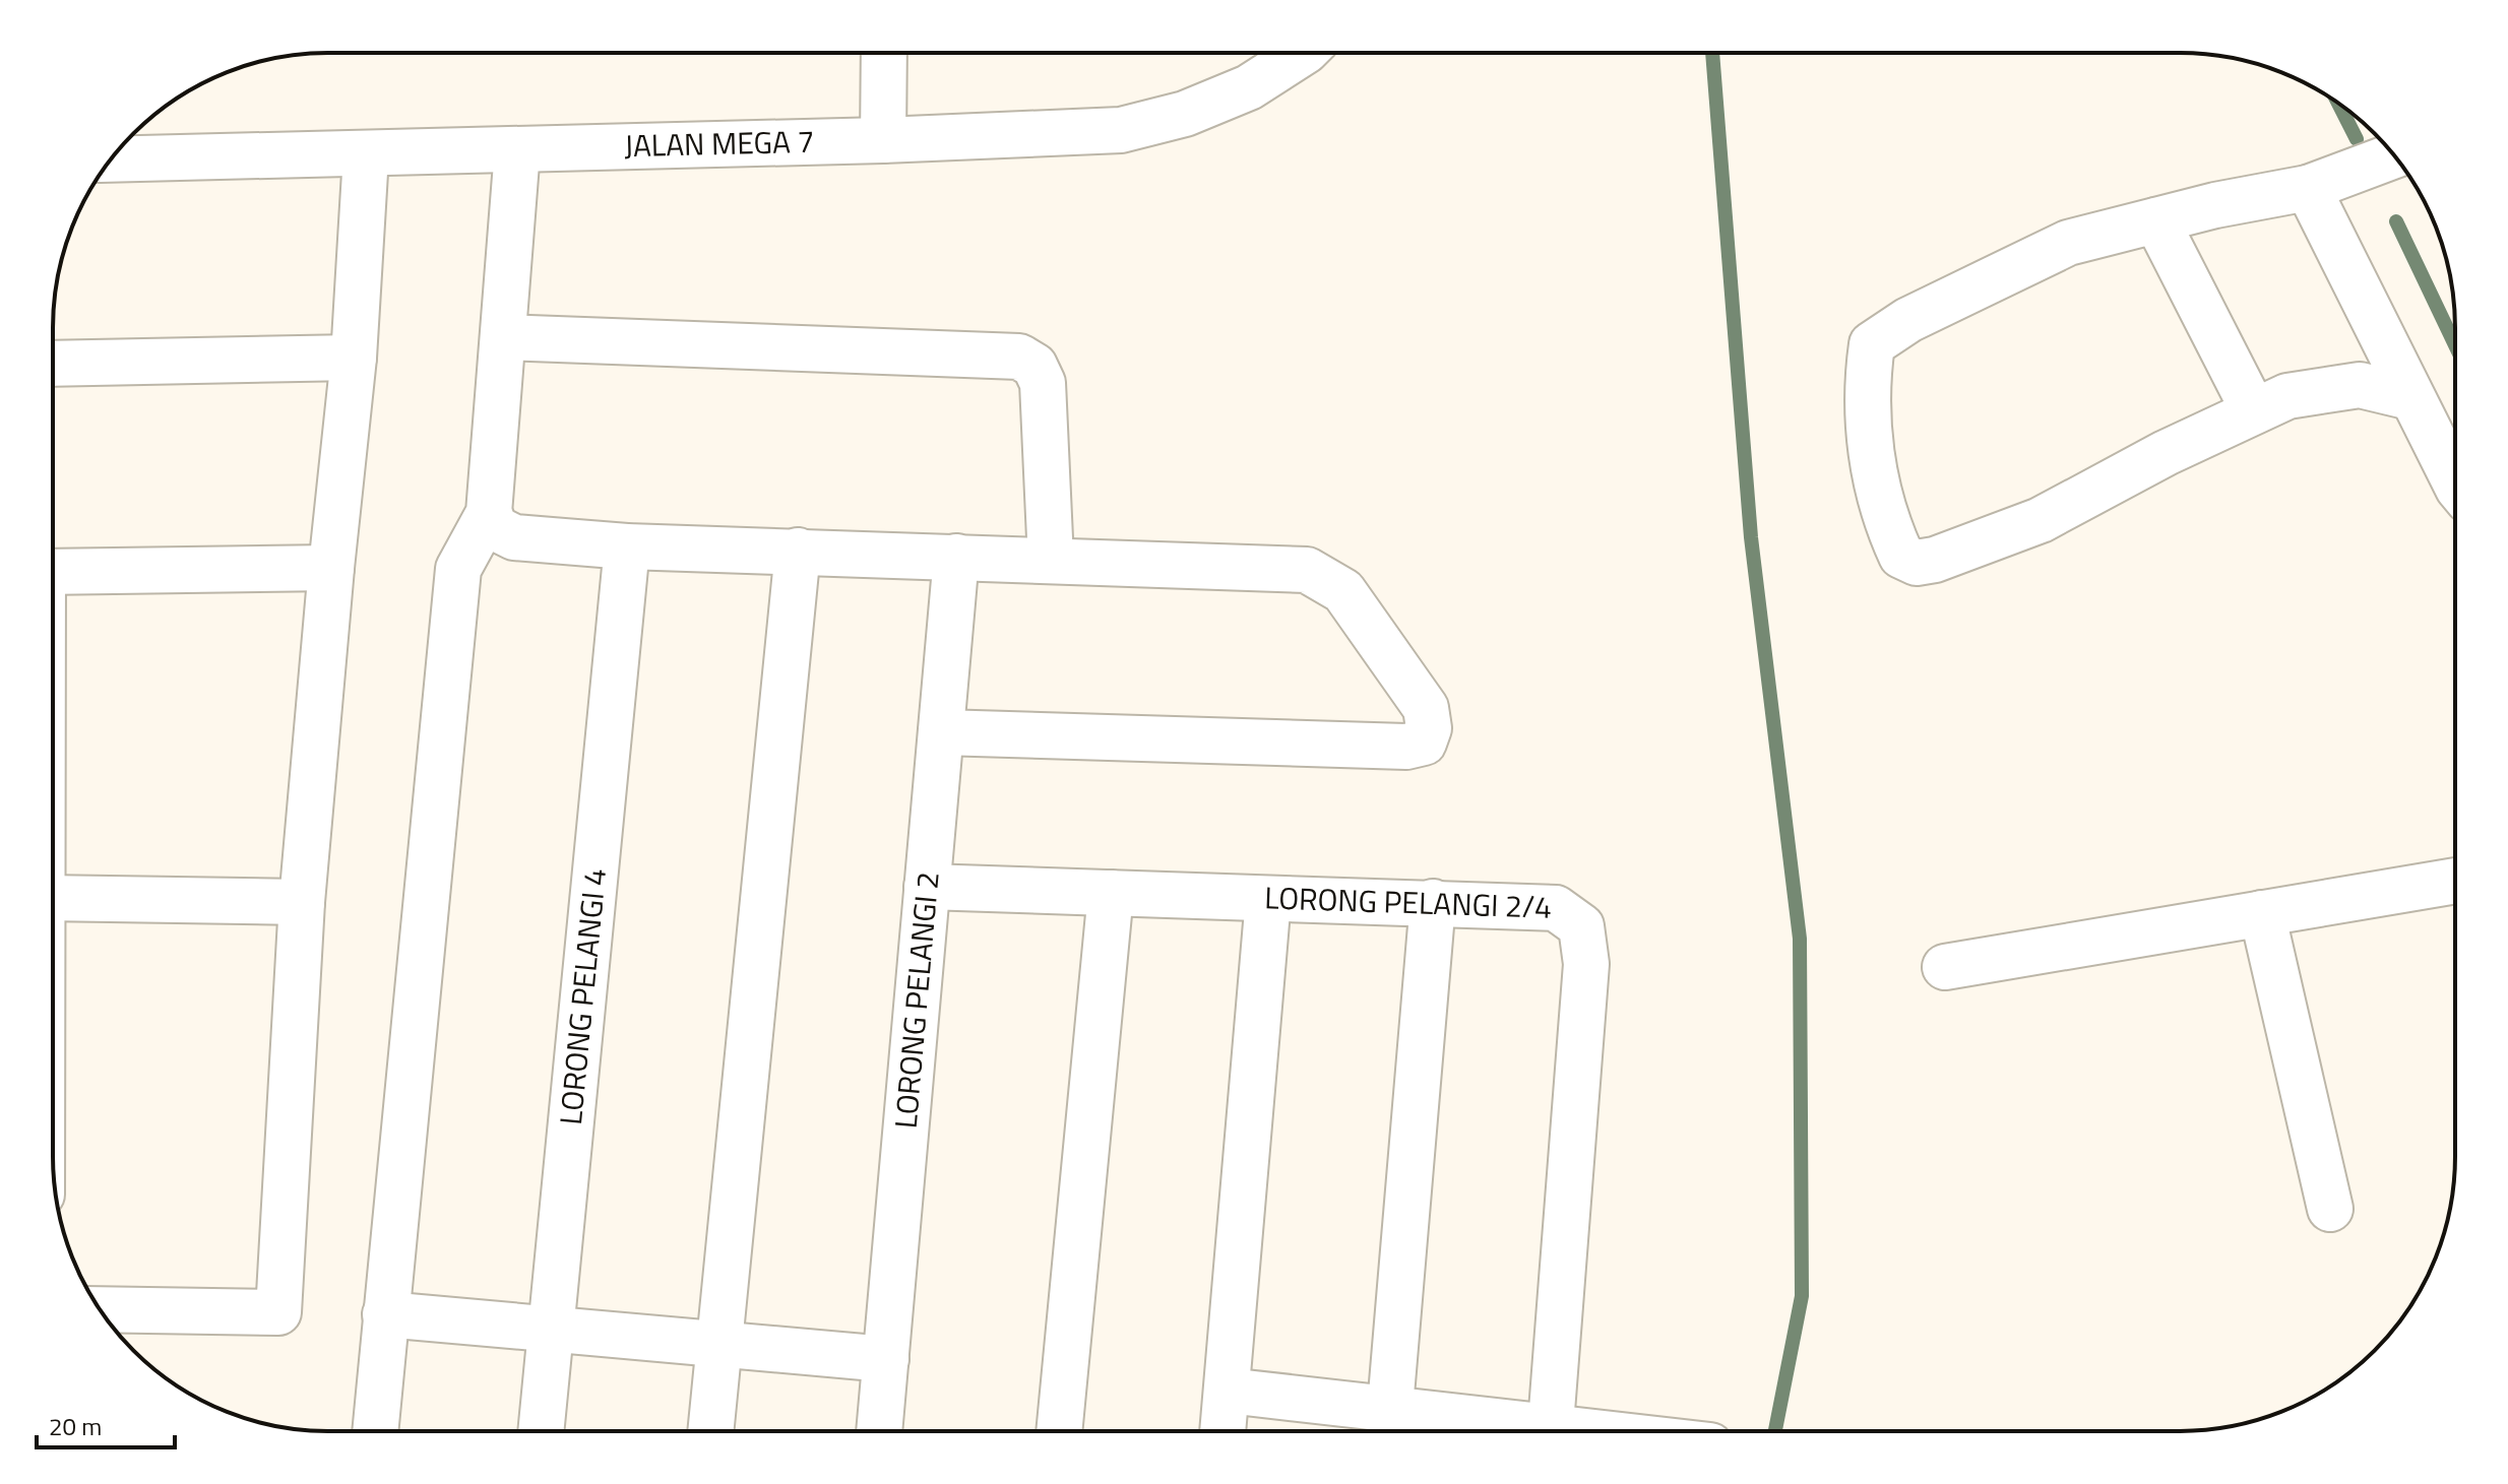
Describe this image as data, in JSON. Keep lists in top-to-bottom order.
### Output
{
  "streets": {
    "street": [
      "JALAN MEGA 7",
      "LORONG PELANGI 2/4",
      "LORONG PELANGI 4",
      "LORONG PELANGI 2"
    ]
  },
  "crossings": [
    ["LORONG PELANGI 2/4", "LORONG PELANGI 2"]
  ],
  "scale_bar": "20 m"
}
